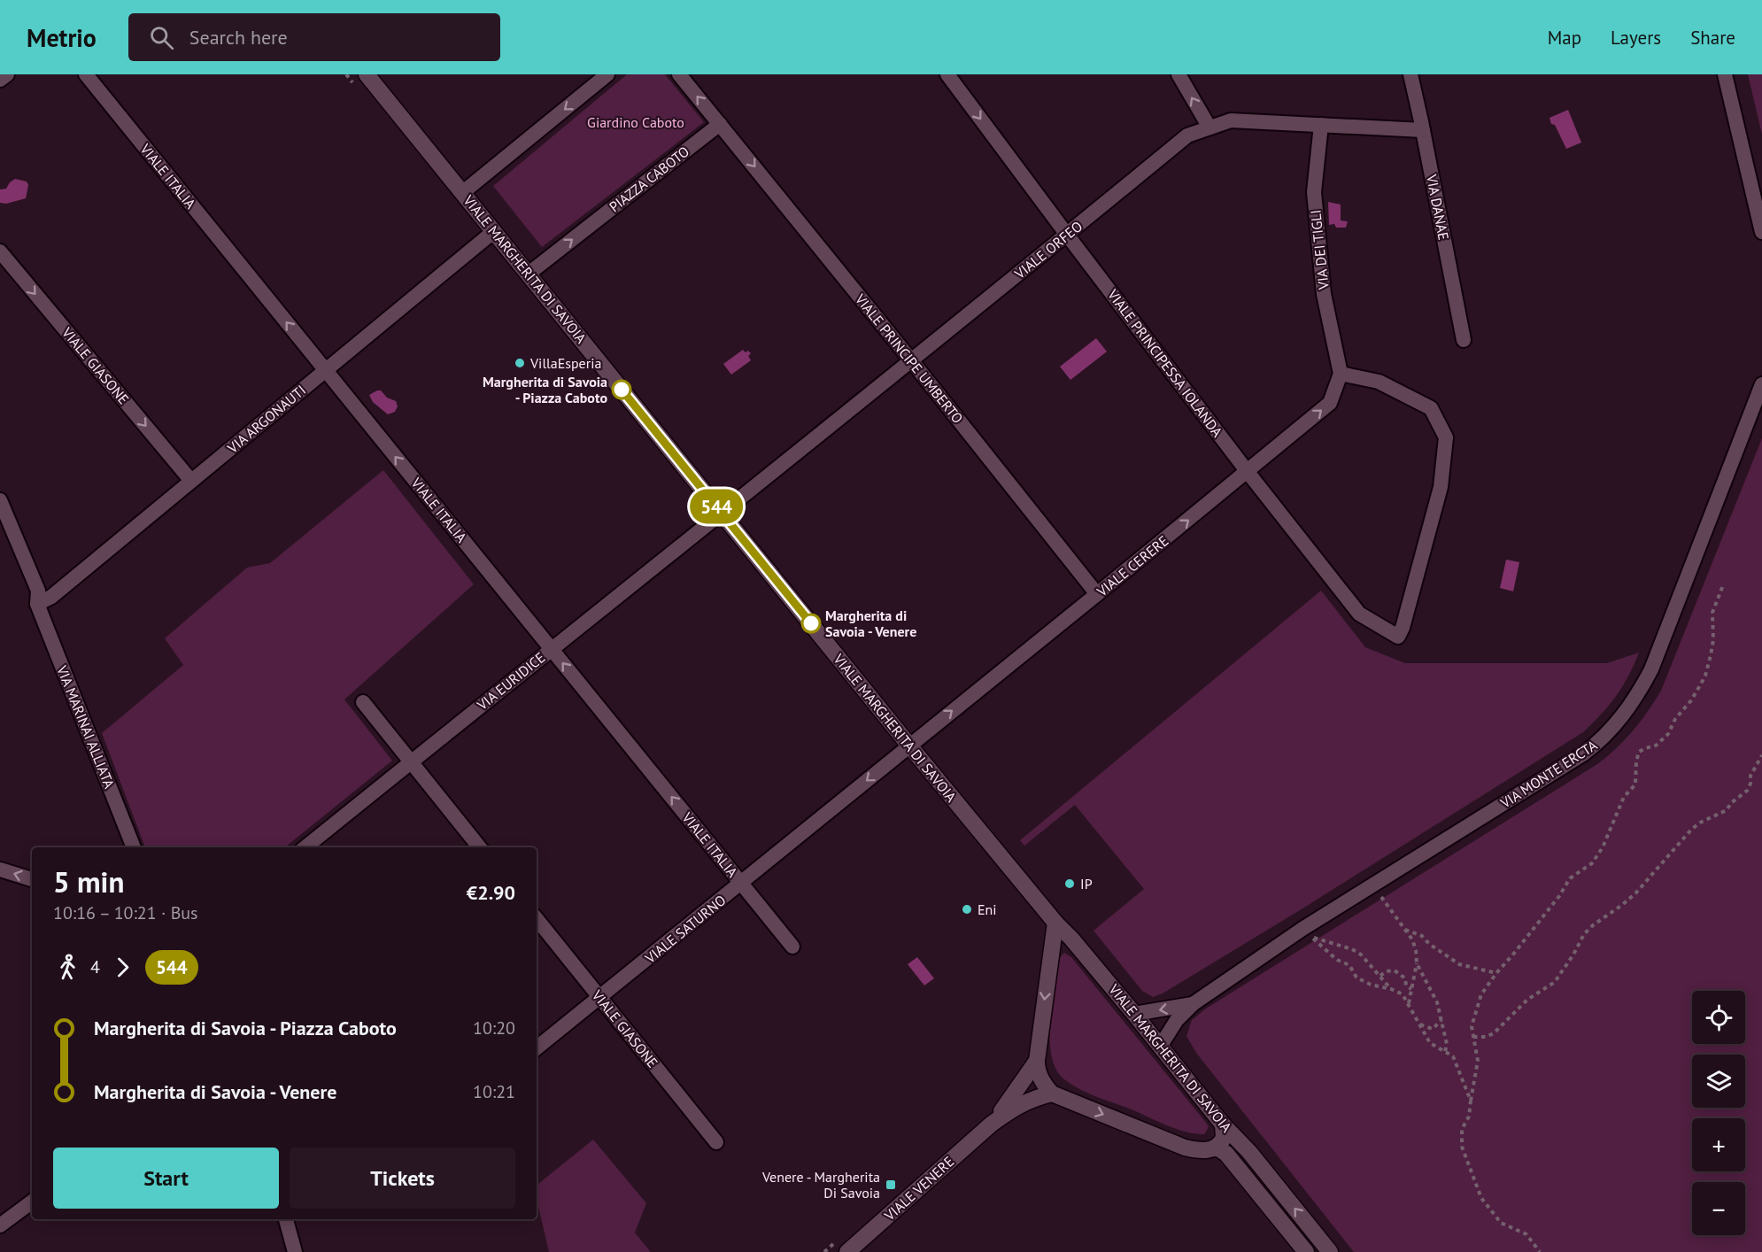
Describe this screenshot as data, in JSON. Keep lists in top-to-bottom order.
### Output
{
  "streets": {
    "street": [
      "VIALE ITALIA",
      "PIAZZA CABOTO",
      "VIA DANAE",
      "VIALE ORFEO",
      "VIA DEI TIGLI",
      "VIALE MARGHERITA DI SAVOIA",
      "VIALE PRINCIPE UMBERTO",
      "VIALE PRINCIPESSA IOLANDA",
      "VIALE GIASONE",
      "VIA ARGONAUTI",
      "VIALE CERERE",
      "VIA EURIDICE",
      "VIA MARINAI ALLIATA",
      "VIA MONTE ERCTA",
      "VIALE SATURNO",
      "VIALE VENERE"
    ]
  },
  "crossings": [
    ["VIALE ITALIA", "VIA ARGONAUTI"],
    ["VIALE ITALIA", "VIA EURIDICE"],
    ["VIALE ITALIA", "VIALE SATURNO"],
    ["PIAZZA CABOTO", "VIALE MARGHERITA DI SAVOIA"],
    ["PIAZZA CABOTO", "VIALE PRINCIPE UMBERTO"],
    ["VIA DANAE", "VIALE ORFEO"],
    ["VIALE ORFEO", "VIA DEI TIGLI"],
    ["VIALE ORFEO", "VIALE MARGHERITA DI SAVOIA"],
    ["VIALE ORFEO", "VIALE PRINCIPE UMBERTO"],
    ["VIALE ORFEO", "VIALE PRINCIPESSA IOLANDA"],
    ["VIALE ORFEO", "VIA EURIDICE"],
    ["VIA DEI TIGLI", "VIALE PRINCIPESSA IOLANDA"],
    ["VIA DEI TIGLI", "VIALE CERERE"],
    ["VIALE MARGHERITA DI SAVOIA", "VIA ARGONAUTI"],
    ["VIALE MARGHERITA DI SAVOIA", "VIALE CERERE"],
    ["VIALE MARGHERITA DI SAVOIA", "VIA EURIDICE"],
    ["VIALE MARGHERITA DI SAVOIA", "VIALE SATURNO"],
    ["VIALE PRINCIPE UMBERTO", "VIALE CERERE"],
    ["VIALE PRINCIPESSA IOLANDA", "VIALE CERERE"],
    ["VIALE GIASONE", "VIA ARGONAUTI"],
    ["VIALE GIASONE", "VIALE SATURNO"],
    ["VIA ARGONAUTI", "VIA MARINAI ALLIATA"],
    ["VIALE CERERE", "VIALE SATURNO"]
  ],
  "one_way": [
    "VIALE ITALIA",
    "VIALE PRINCIPE UMBERTO",
    "VIALE GIASONE",
    "VIALE CERERE",
    "VIALE SATURNO"
  ],
  "parks": ["Giardino Caboto"],
  "places": {
    "other": [
      "VillaEsperia",
      "Margherita di Savoia - Piazza Caboto",
      "Margherita di Savoia - Venere",
      "IP",
      "Eni"
    ],
    "transit": ["Venere - Margherita Di Savoia"]
  },
  "lines": ["bus line 544"],
  "page": {
    "header": "Metrio",
    "search": "Search here",
    "nav": ["Map", "Layers", "Share"],
    "on_map": "544",
    "heading": ["5 min", "10:16 – 10:21 · Bus", "€2.90"],
    "legs": ["4", "544"],
    "map_buttons": ["+", "−"],
    "list": [
      {
        "name": "Margherita di Savoia - Piazza Caboto",
        "value": "10:20"
      },
      {
        "name": "Margherita di Savoia - Venere",
        "value": "10:21"
      }
    ],
    "buttons": ["Start", "Tickets"]
  }
}
